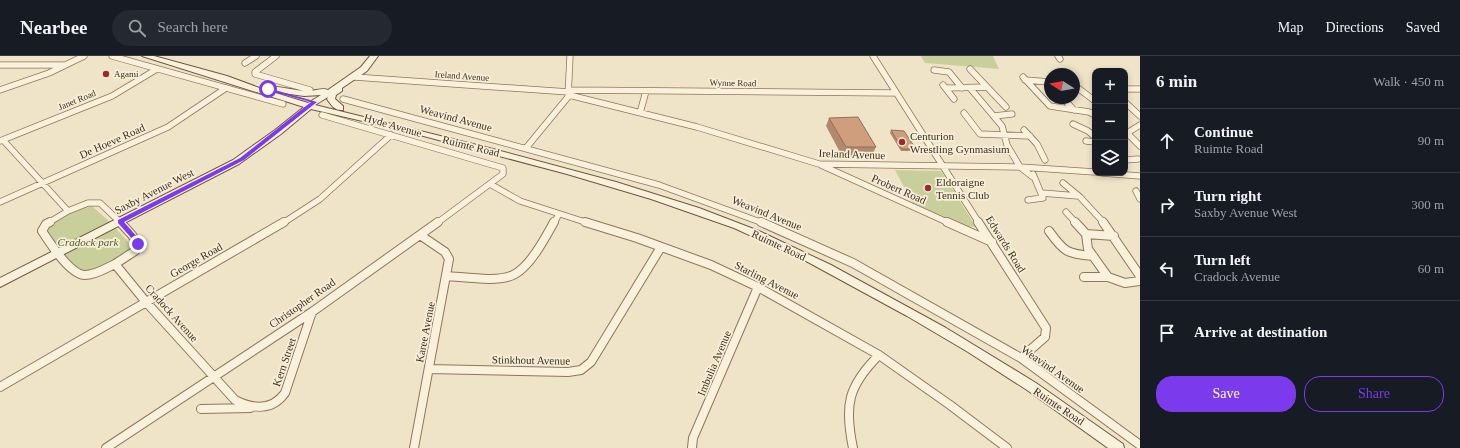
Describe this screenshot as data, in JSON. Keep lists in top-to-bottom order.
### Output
{
  "streets": {
    "main road": ["Ruimte Road", "Saxby Avenue West"],
    "street": [
      "Ireland Avenue",
      "Wynne Road",
      "Janet Road",
      "Weavind Avenue",
      "Hyde Avenue",
      "De Hoeve Road",
      "Probert Road",
      "Edwards Road",
      "George Road",
      "Starling Avenue",
      "Christopher Road",
      "Cradock Avenue",
      "Karee Avenue",
      "Stinkhout Avenue",
      "Kern Street",
      "Imbulia Avenue"
    ]
  },
  "crossings": [
    ["Ireland Avenue", "Wynne Road"],
    ["Ireland Avenue", "Probert Road"],
    ["Ireland Avenue", "Saxby Avenue West"],
    ["Ireland Avenue", "Edwards Road"],
    ["Wynne Road", "Edwards Road"],
    ["Weavind Avenue", "Edwards Road"],
    ["Hyde Avenue", "Ruimte Road"],
    ["Hyde Avenue", "George Road"],
    ["Hyde Avenue", "Christopher Road"],
    ["Ruimte Road", "Saxby Avenue West"],
    ["Ruimte Road", "George Road"],
    ["Probert Road", "Edwards Road"],
    ["George Road", "Cradock Avenue"],
    ["Starling Avenue", "Christopher Road"],
    ["Starling Avenue", "Stinkhout Avenue"],
    ["Starling Avenue", "Imbulia Avenue"],
    ["Christopher Road", "Cradock Avenue"],
    ["Christopher Road", "Karee Avenue"],
    ["Christopher Road", "Kern Street"],
    ["Cradock Avenue", "Kern Street"],
    ["Karee Avenue", "Stinkhout Avenue"]
  ],
  "parks": ["Cradock park"],
  "places": ["Agami", "Centurion Wrestling Gynmasium", "Eldoraigne Tennis Club"],
  "north": "left",
  "page": {
    "header": "Nearbee",
    "search": "Search here",
    "nav": ["Map", "Directions", "Saved"],
    "heading": ["6 min", "Walk · 450 m"],
    "map_buttons": ["+", "−"],
    "list": [
      ["Continue", "Ruimte Road", "90 m"],
      ["Turn right", "Saxby Avenue West", "300 m"],
      ["Turn left", "Cradock Avenue", "60 m"],
      "Arrive at destination"
    ],
    "buttons": ["Save", "Share"]
  }
}
